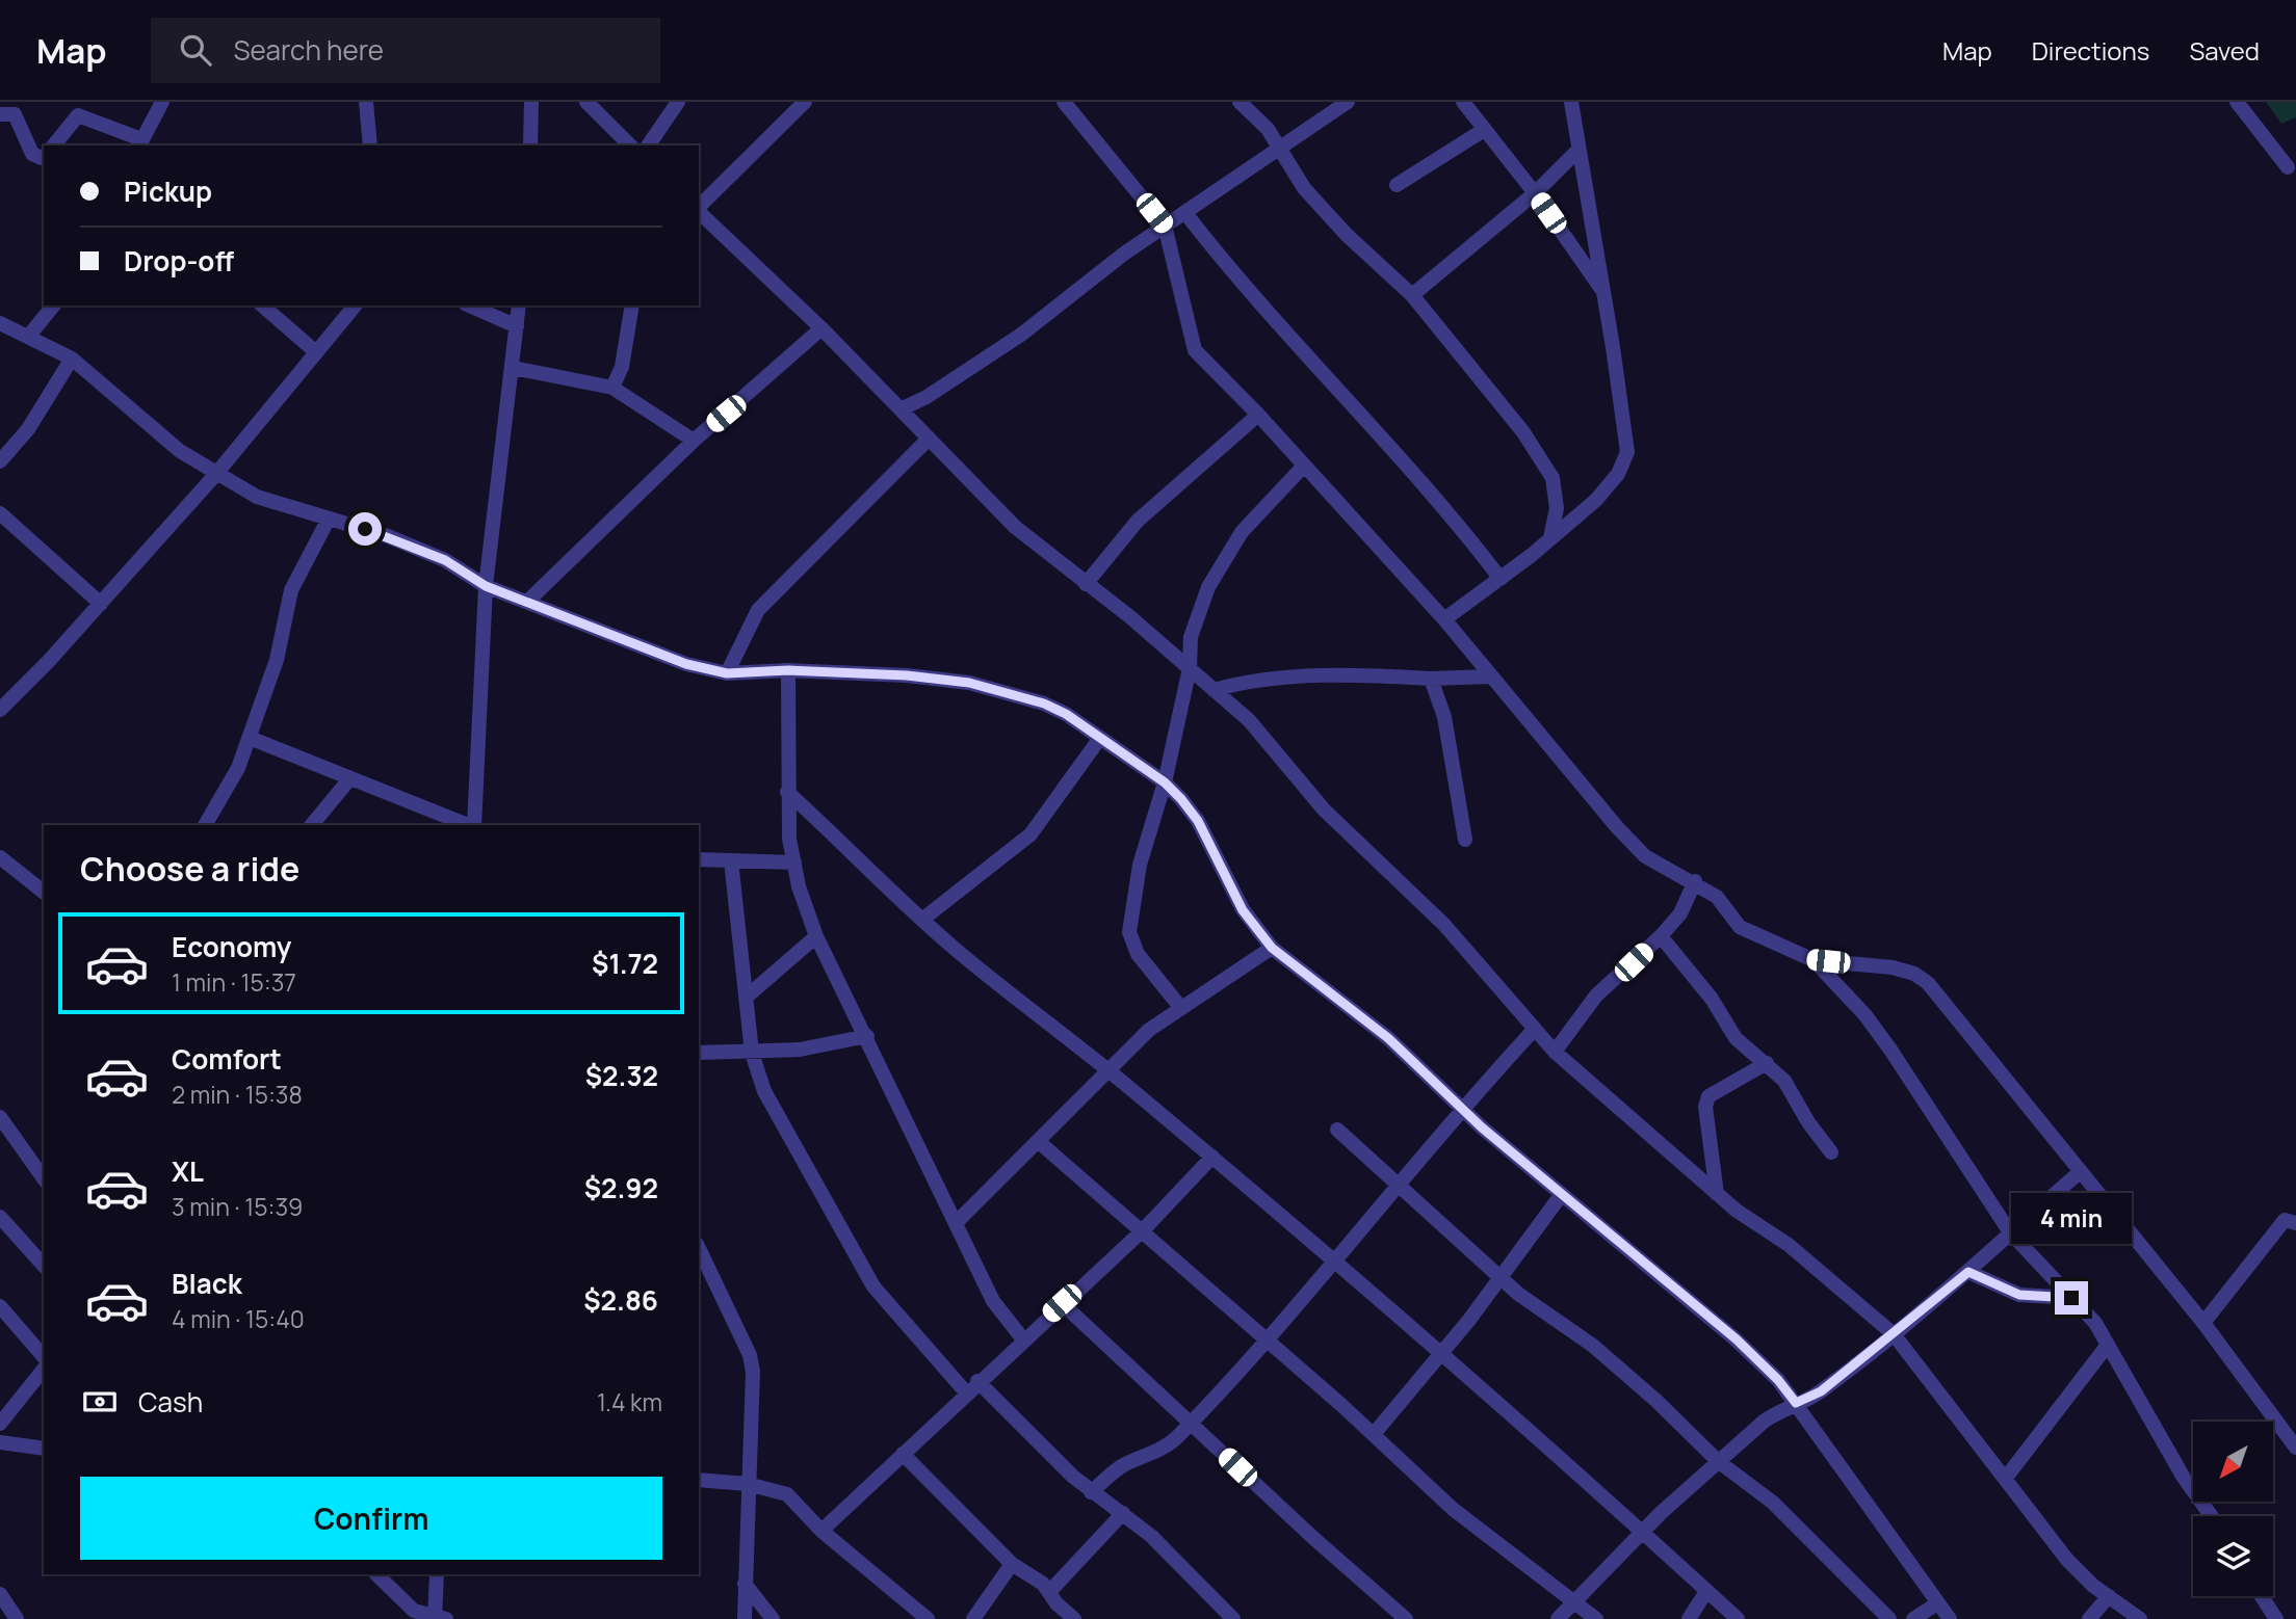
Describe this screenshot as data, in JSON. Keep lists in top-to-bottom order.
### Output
{
  "north": "bottom left",
  "page": {
    "header": "Map",
    "search": "Search here",
    "nav": ["Map", "Directions", "Saved"],
    "banner": ["Pickup", "Drop-off"],
    "heading": "Choose a ride",
    "list": [
      {
        "name": "Economy",
        "note": "1 min · 15:37",
        "value": "$1.72"
      },
      {
        "name": "Comfort",
        "note": "2 min · 15:38",
        "value": "$2.32"
      },
      {
        "name": "XL",
        "note": "3 min · 15:39",
        "value": "$2.92"
      },
      {
        "name": "Black",
        "note": "4 min · 15:40",
        "value": "$2.86"
      }
    ],
    "bubble": "4 min",
    "pay": ["Cash", "1.4 km"],
    "buttons": "Confirm"
  }
}
